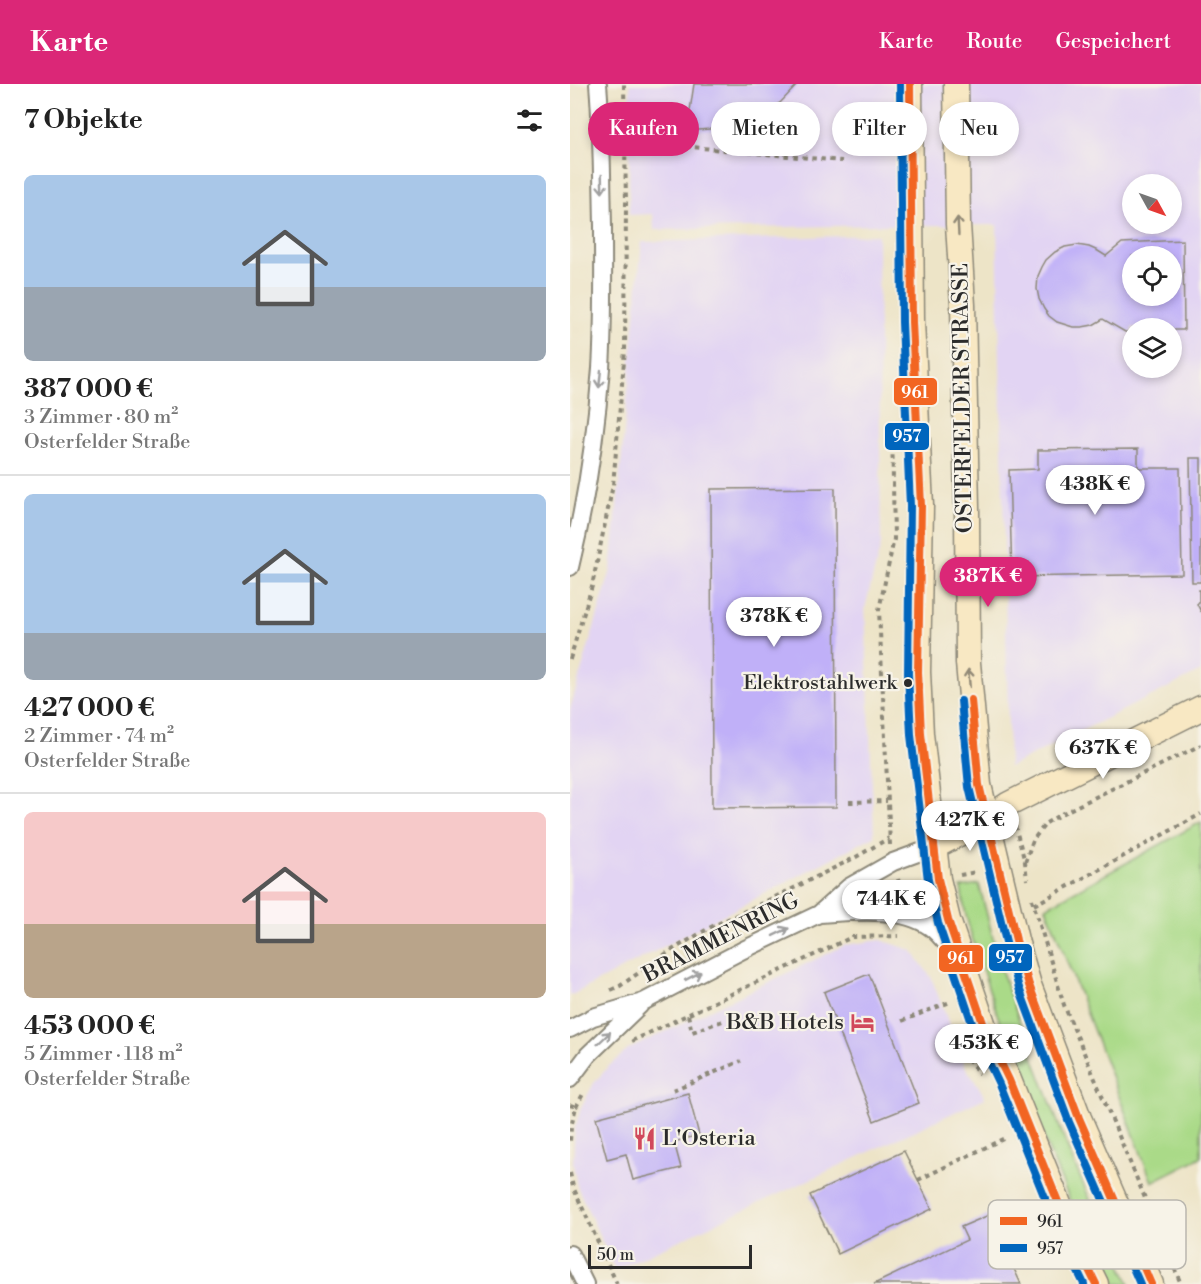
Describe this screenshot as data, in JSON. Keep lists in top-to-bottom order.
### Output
{
  "streets": {
    "main road": ["OSTERFELDER STRASSE"],
    "street": ["BRAMMENRING"]
  },
  "crossings": [
    ["OSTERFELDER STRASSE", "BRAMMENRING"]
  ],
  "one_way": ["BRAMMENRING"],
  "places": {
    "other": ["Elektrostahlwerk"],
    "hotel": ["B&B Hotels"],
    "restaurant": ["L'Osteria"]
  },
  "lines": ["transit line 961", "transit line 957"],
  "legend": ["961", "957"],
  "scale_bar": "50 m",
  "north": "bottom right",
  "page": {
    "header": "Karte",
    "nav": ["Karte", "Route", "Gespeichert"],
    "heading": "7 Objekte",
    "chip": [
      "Kaufen",
      "Mieten",
      "Filter",
      "Neu"
    ],
    "list": [
      {
        "name": "387 000 €",
        "note": "3 Zimmer · 80 m² · Osterfelder Straße"
      },
      {
        "name": "427 000 €",
        "note": "2 Zimmer · 74 m² · Osterfelder Straße"
      },
      {
        "name": "453 000 €",
        "note": "5 Zimmer · 118 m² · Osterfelder Straße"
      }
    ],
    "price": [
      "438K €",
      "387K €",
      "378K €",
      "637K €",
      "427K €",
      "744K €",
      "453K €"
    ],
    "scale": "50 m"
  }
}
